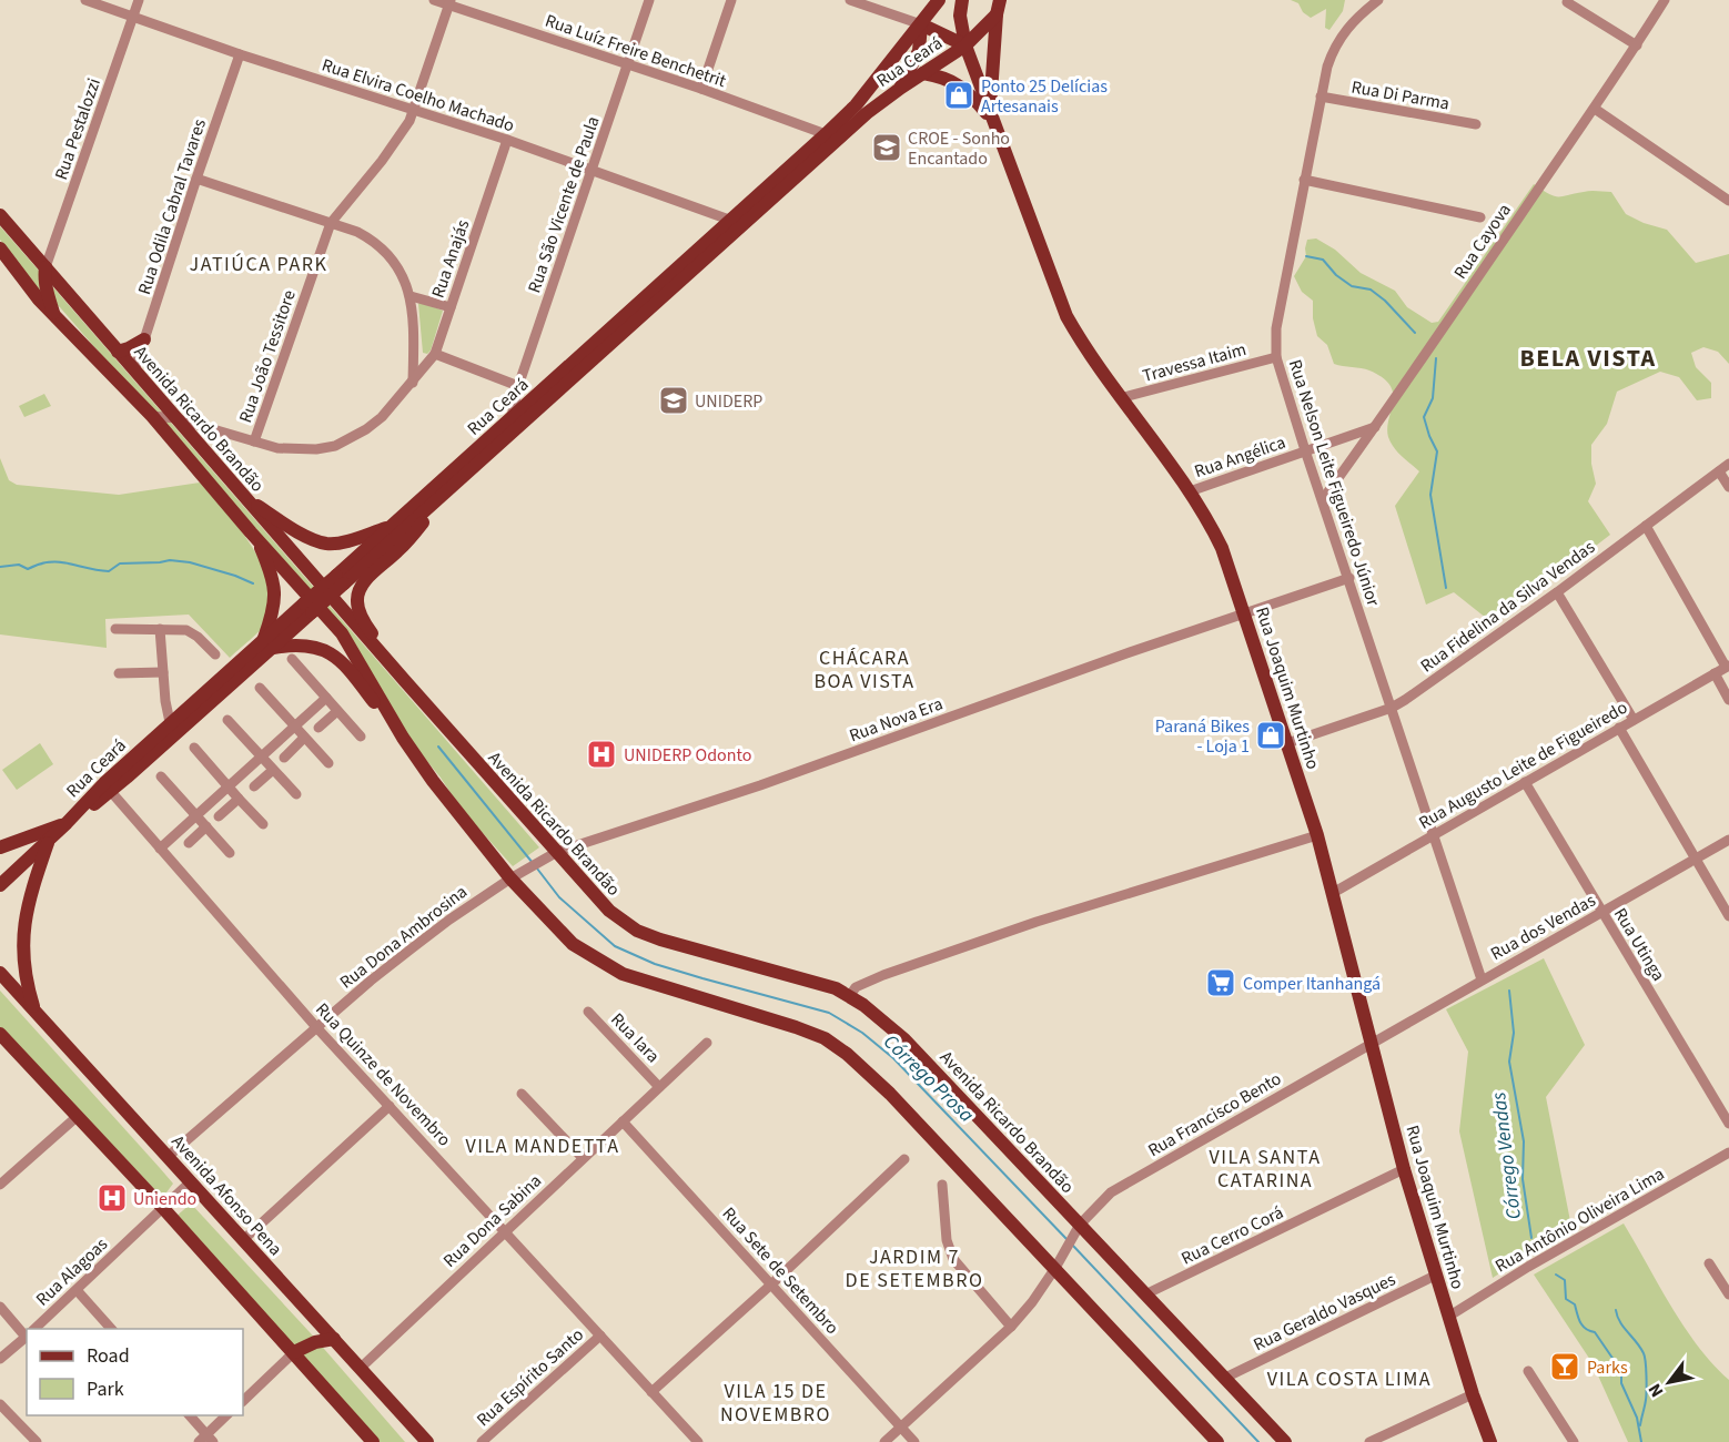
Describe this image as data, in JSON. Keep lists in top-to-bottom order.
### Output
{
  "streets": {
    "main road": [
      "Rua Ceará",
      "Avenida Ricardo Brandão",
      "Rua Joaquim Murtinho",
      "Avenida Afonso Pena"
    ],
    "street": [
      "Rua Luíz Freire Benchetrit",
      "Rua Elvira Coelho Machado",
      "Rua Di Parma",
      "Rua Pestalozzi",
      "Rua São Vicente de Paula",
      "Rua Odila Cabral Tavares",
      "Rua Cayova",
      "Rua Anajás",
      "Rua João Tessitore",
      "Travessa Itaim",
      "Rua Angélica",
      "Rua Nelson Leite Figueiredo Júnior",
      "Rua Fidelina da Silva Vendas",
      "Rua Nova Era",
      "Rua Augusto Leite de Figueiredo",
      "Rua dos Vendas",
      "Rua Dona Ambrosina",
      "Rua Utinga",
      "Rua Iara",
      "Rua Quinze de Novembro",
      "Rua Francisco Bento",
      "Rua Antônio Oliveira Lima",
      "Rua Dona Sabina",
      "Rua Cerro Corá",
      "Rua Sete de Setembro",
      "Rua Alagoas",
      "Rua Geraldo Vasques",
      "Rua Espírito Santo"
    ]
  },
  "crossings": [
    ["Rua Luíz Freire Benchetrit", "Rua Ceará"],
    ["Rua Luíz Freire Benchetrit", "Rua São Vicente de Paula"],
    ["Rua Luíz Freire Benchetrit", "Rua João Tessitore"],
    ["Rua Ceará", "Rua Elvira Coelho Machado"],
    ["Rua Ceará", "Rua São Vicente de Paula"],
    ["Rua Ceará", "Rua Joaquim Murtinho"],
    ["Rua Ceará", "Rua Quinze de Novembro"],
    ["Rua Elvira Coelho Machado", "Rua Pestalozzi"],
    ["Rua Elvira Coelho Machado", "Rua São Vicente de Paula"],
    ["Rua Elvira Coelho Machado", "Rua Odila Cabral Tavares"],
    ["Rua Elvira Coelho Machado", "Rua Anajás"],
    ["Rua Elvira Coelho Machado", "Rua João Tessitore"],
    ["Rua Di Parma", "Rua Nelson Leite Figueiredo Júnior"],
    ["Rua Pestalozzi", "Avenida Ricardo Brandão"],
    ["Rua Odila Cabral Tavares", "Avenida Ricardo Brandão"],
    ["Rua Cayova", "Rua Angélica"],
    ["Rua Cayova", "Rua Nelson Leite Figueiredo Júnior"],
    ["Rua Anajás", "Rua João Tessitore"],
    ["Rua Anajás", "Avenida Ricardo Brandão"],
    ["Travessa Itaim", "Rua Nelson Leite Figueiredo Júnior"],
    ["Travessa Itaim", "Rua Joaquim Murtinho"],
    ["Avenida Ricardo Brandão", "Rua Nova Era"],
    ["Avenida Ricardo Brandão", "Rua Dona Ambrosina"],
    ["Avenida Ricardo Brandão", "Rua Francisco Bento"],
    ["Avenida Ricardo Brandão", "Rua Cerro Corá"],
    ["Avenida Ricardo Brandão", "Rua Geraldo Vasques"],
    ["Rua Angélica", "Rua Nelson Leite Figueiredo Júnior"],
    ["Rua Angélica", "Rua Joaquim Murtinho"],
    ["Rua Nelson Leite Figueiredo Júnior", "Rua Fidelina da Silva Vendas"],
    ["Rua Nelson Leite Figueiredo Júnior", "Rua Augusto Leite de Figueiredo"],
    ["Rua Nelson Leite Figueiredo Júnior", "Rua dos Vendas"],
    ["Rua Fidelina da Silva Vendas", "Rua Joaquim Murtinho"],
    ["Rua Joaquim Murtinho", "Rua Nova Era"],
    ["Rua Joaquim Murtinho", "Rua Augusto Leite de Figueiredo"],
    ["Rua Joaquim Murtinho", "Rua dos Vendas"],
    ["Rua Joaquim Murtinho", "Rua Francisco Bento"],
    ["Rua Joaquim Murtinho", "Rua Antônio Oliveira Lima"],
    ["Rua Joaquim Murtinho", "Rua Cerro Corá"],
    ["Rua Joaquim Murtinho", "Rua Geraldo Vasques"],
    ["Rua Nova Era", "Rua Dona Ambrosina"],
    ["Rua Augusto Leite de Figueiredo", "Rua Utinga"],
    ["Rua dos Vendas", "Rua Utinga"],
    ["Rua dos Vendas", "Rua Francisco Bento"],
    ["Rua Dona Ambrosina", "Rua Quinze de Novembro"],
    ["Rua Dona Ambrosina", "Avenida Afonso Pena"],
    ["Rua Iara", "Rua Dona Sabina"],
    ["Rua Quinze de Novembro", "Rua Dona Sabina"],
    ["Rua Quinze de Novembro", "Rua Espírito Santo"],
    ["Rua Francisco Bento", "Rua Sete de Setembro"],
    ["Avenida Afonso Pena", "Rua Dona Sabina"],
    ["Avenida Afonso Pena", "Rua Alagoas"],
    ["Rua Dona Sabina", "Rua Sete de Setembro"]
  ],
  "districts": [
    "JATIÚCA PARK",
    "BELA VISTA",
    "CHÁCARA BOA VISTA",
    "VILA MANDETTA",
    "VILA SANTA CATARINA",
    "JARDIM 7 DE SETEMBRO",
    "VILA COSTA LIMA",
    "VILA 15 DE NOVEMBRO"
  ],
  "water": ["Córrego Prosa", "Córrego Vendas"],
  "places": {
    "shop": ["Ponto 25 Delícias Artesanais", "Paraná Bikes - Loja 1"],
    "school or university": ["CROE - Sonho Encantado", "UNIDERP"],
    "hospital": ["UNIDERP Odonto", "Uniendo"],
    "supermarket": ["Comper Itanhangá"],
    "bar": ["Parks"]
  },
  "legend": ["Road", "Park"],
  "north": "bottom left"
}
